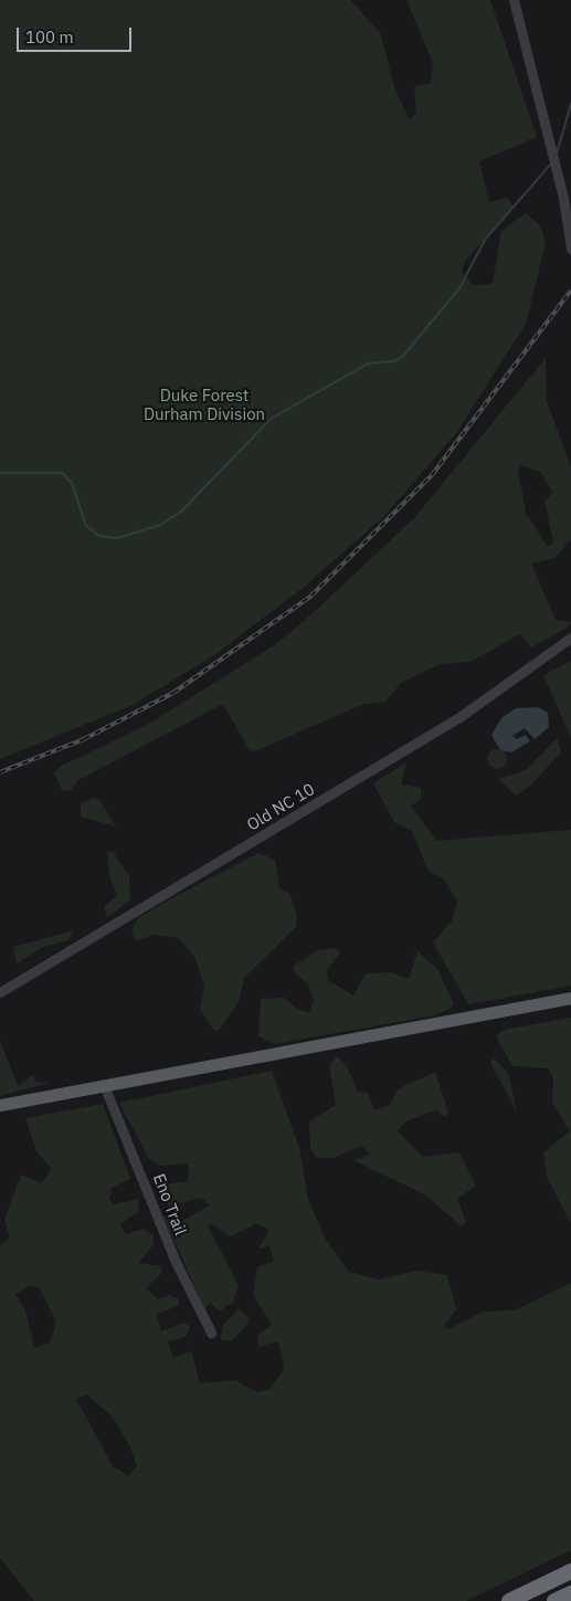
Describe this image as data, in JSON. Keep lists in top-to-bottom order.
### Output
{
  "streets": {
    "street": ["Old NC 10", "Eno Trail"]
  },
  "parks": ["Duke Forest Durham Division"],
  "scale_bar": "100 m"
}
